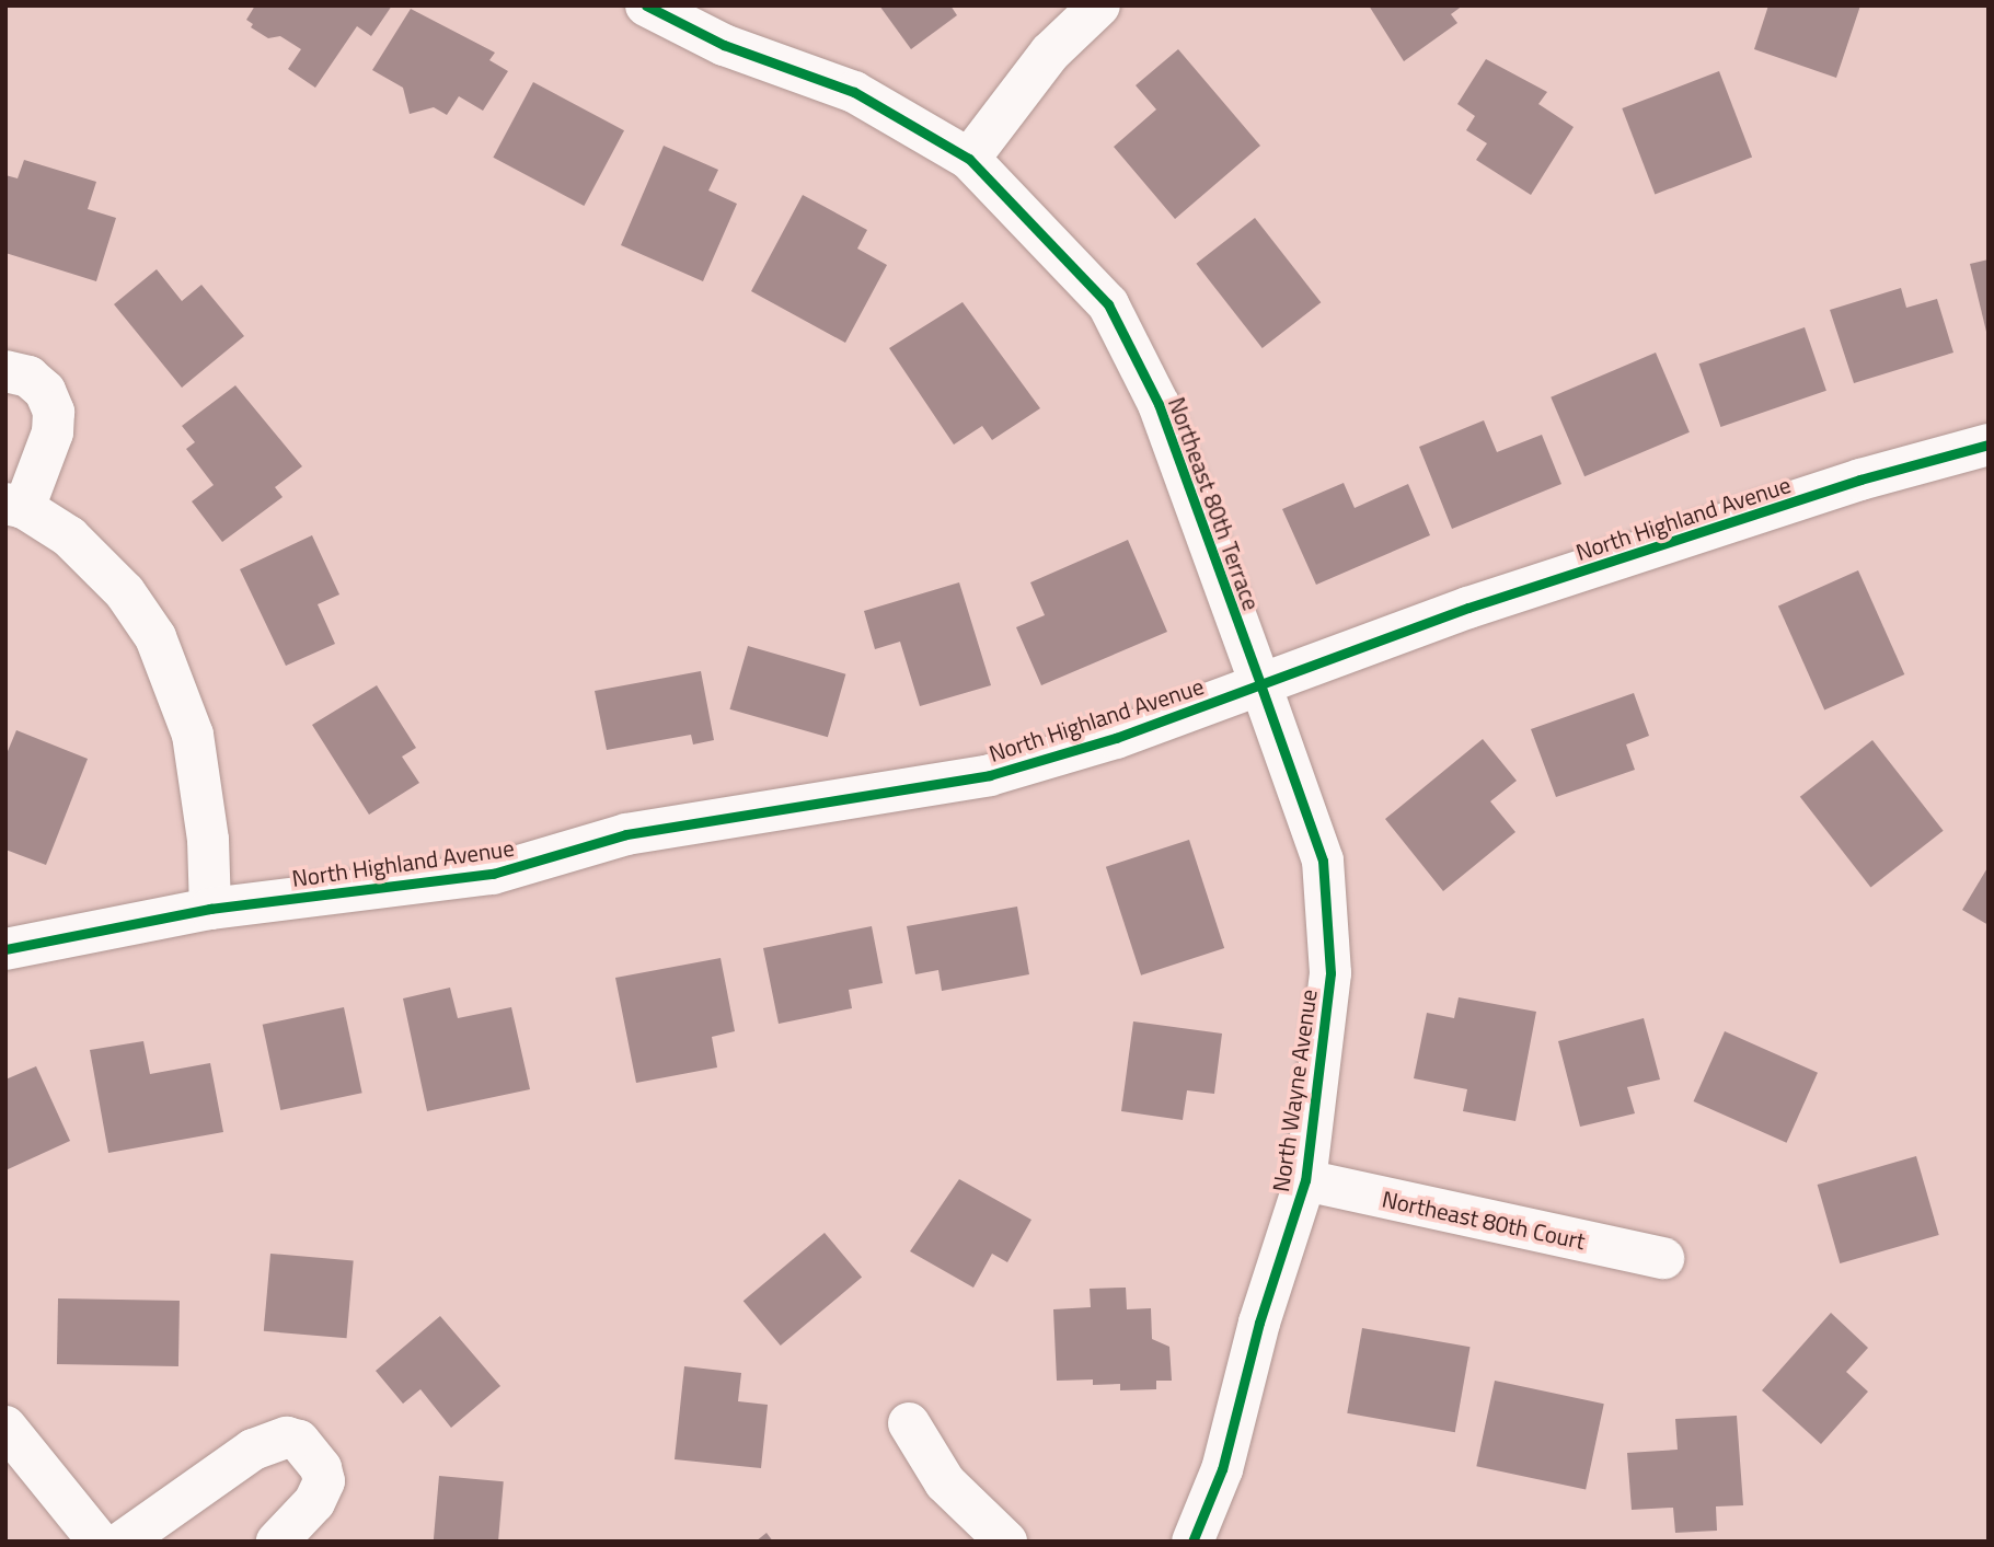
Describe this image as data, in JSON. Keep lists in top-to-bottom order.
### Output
{
  "streets": {
    "street": [
      "Northeast 80th Terrace",
      "North Highland Avenue",
      "North Wayne Avenue",
      "Northeast 80th Court"
    ]
  },
  "crossings": [
    ["Northeast 80th Terrace", "North Highland Avenue"],
    ["Northeast 80th Terrace", "North Wayne Avenue"],
    ["North Highland Avenue", "North Wayne Avenue"],
    ["North Wayne Avenue", "Northeast 80th Court"]
  ]
}
